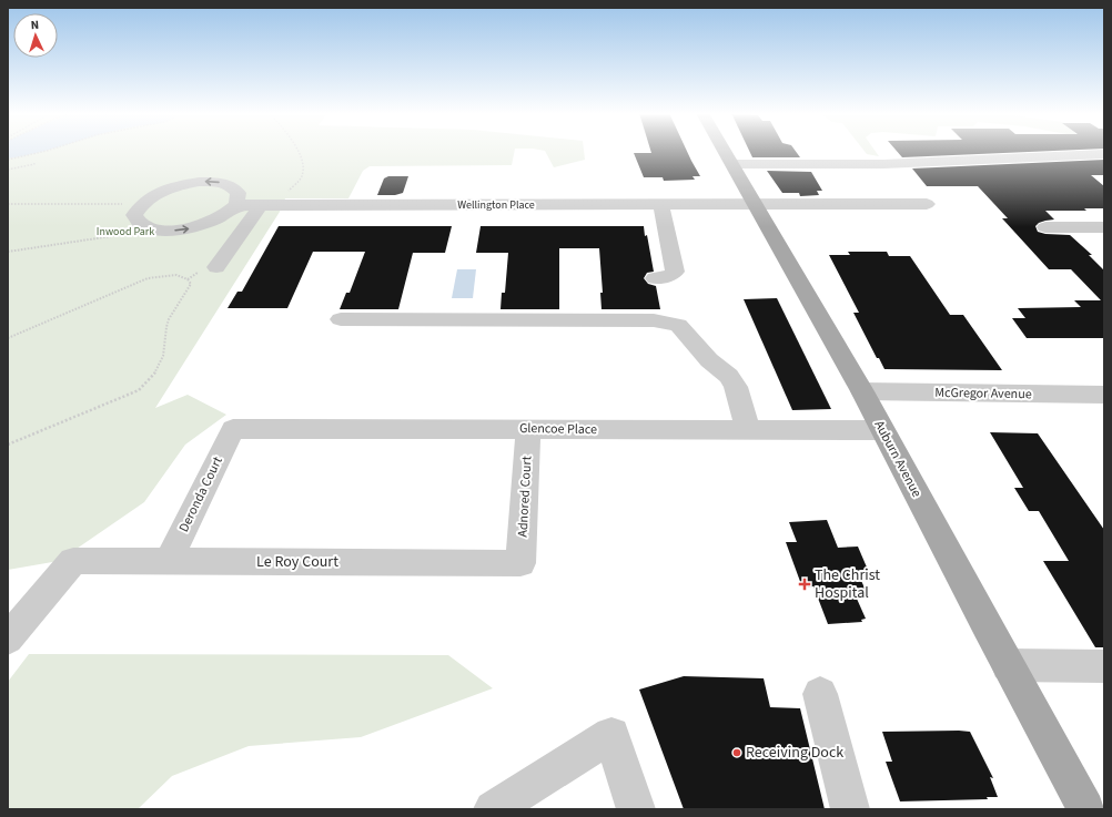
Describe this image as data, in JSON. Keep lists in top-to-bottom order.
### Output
{
  "streets": {
    "main road": ["Auburn Avenue"],
    "street": [
      "Wellington Place",
      "McGregor Avenue",
      "Glencoe Place",
      "Deronda Court",
      "Adnored Court",
      "Le Roy Court"
    ]
  },
  "crossings": [
    ["Wellington Place", "Auburn Avenue"],
    ["McGregor Avenue", "Auburn Avenue"],
    ["Glencoe Place", "Auburn Avenue"],
    ["Glencoe Place", "Deronda Court"],
    ["Glencoe Place", "Adnored Court"],
    ["Deronda Court", "Le Roy Court"],
    ["Adnored Court", "Le Roy Court"]
  ],
  "parks": ["Inwood Park"],
  "places": {
    "health": ["The Christ Hospital"],
    "other": ["Receiving Dock"]
  },
  "north": "top"
}
